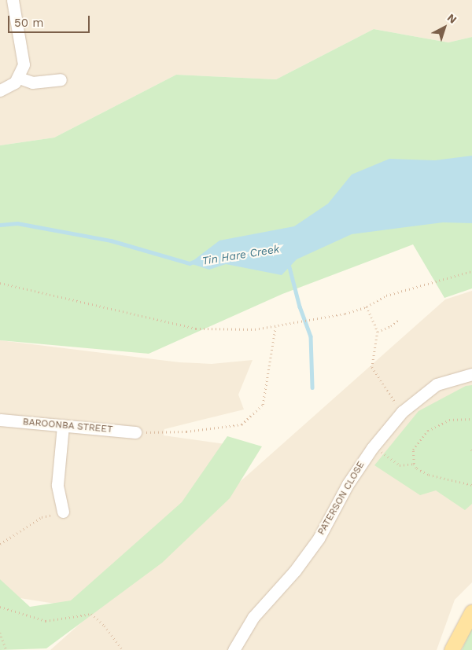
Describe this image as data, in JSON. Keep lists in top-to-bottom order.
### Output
{
  "streets": {
    "street": ["BAROONBA STREET", "PATERSON CLOSE"]
  },
  "water": ["Tin Hare Creek"],
  "scale_bar": "50 m",
  "north": "top right"
}
